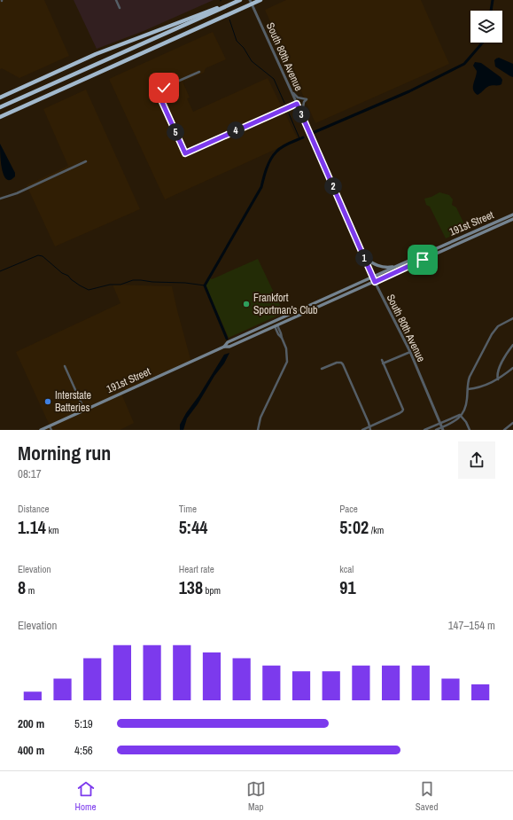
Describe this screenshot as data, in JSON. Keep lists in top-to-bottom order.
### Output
{
  "streets": {
    "main road": ["191st Street"],
    "street": ["South 80th Avenue"]
  },
  "crossings": [
    ["South 80th Avenue", "191st Street"]
  ],
  "places": ["Frankfort Sportman's Club", "Interstate Batteries"],
  "page": {
    "pins": [
      "3",
      "4",
      "5",
      "2",
      "1"
    ],
    "heading": ["Morning run", "08:17"],
    "stats": [
      ["Distance", "1.14 km"],
      ["Time", "5:44"],
      ["Pace", "5:02 /km"],
      ["Elevation", "8 m"],
      ["Heart rate", "138 bpm"],
      ["kcal", "91"]
    ],
    "chart": ["Elevation", "147–154 m"],
    "list": [
      {
        "name": "200 m",
        "note": "5:19"
      },
      {
        "name": "400 m",
        "note": "4:56"
      }
    ],
    "tabs": ["Home", "Map", "Saved"]
  }
}
